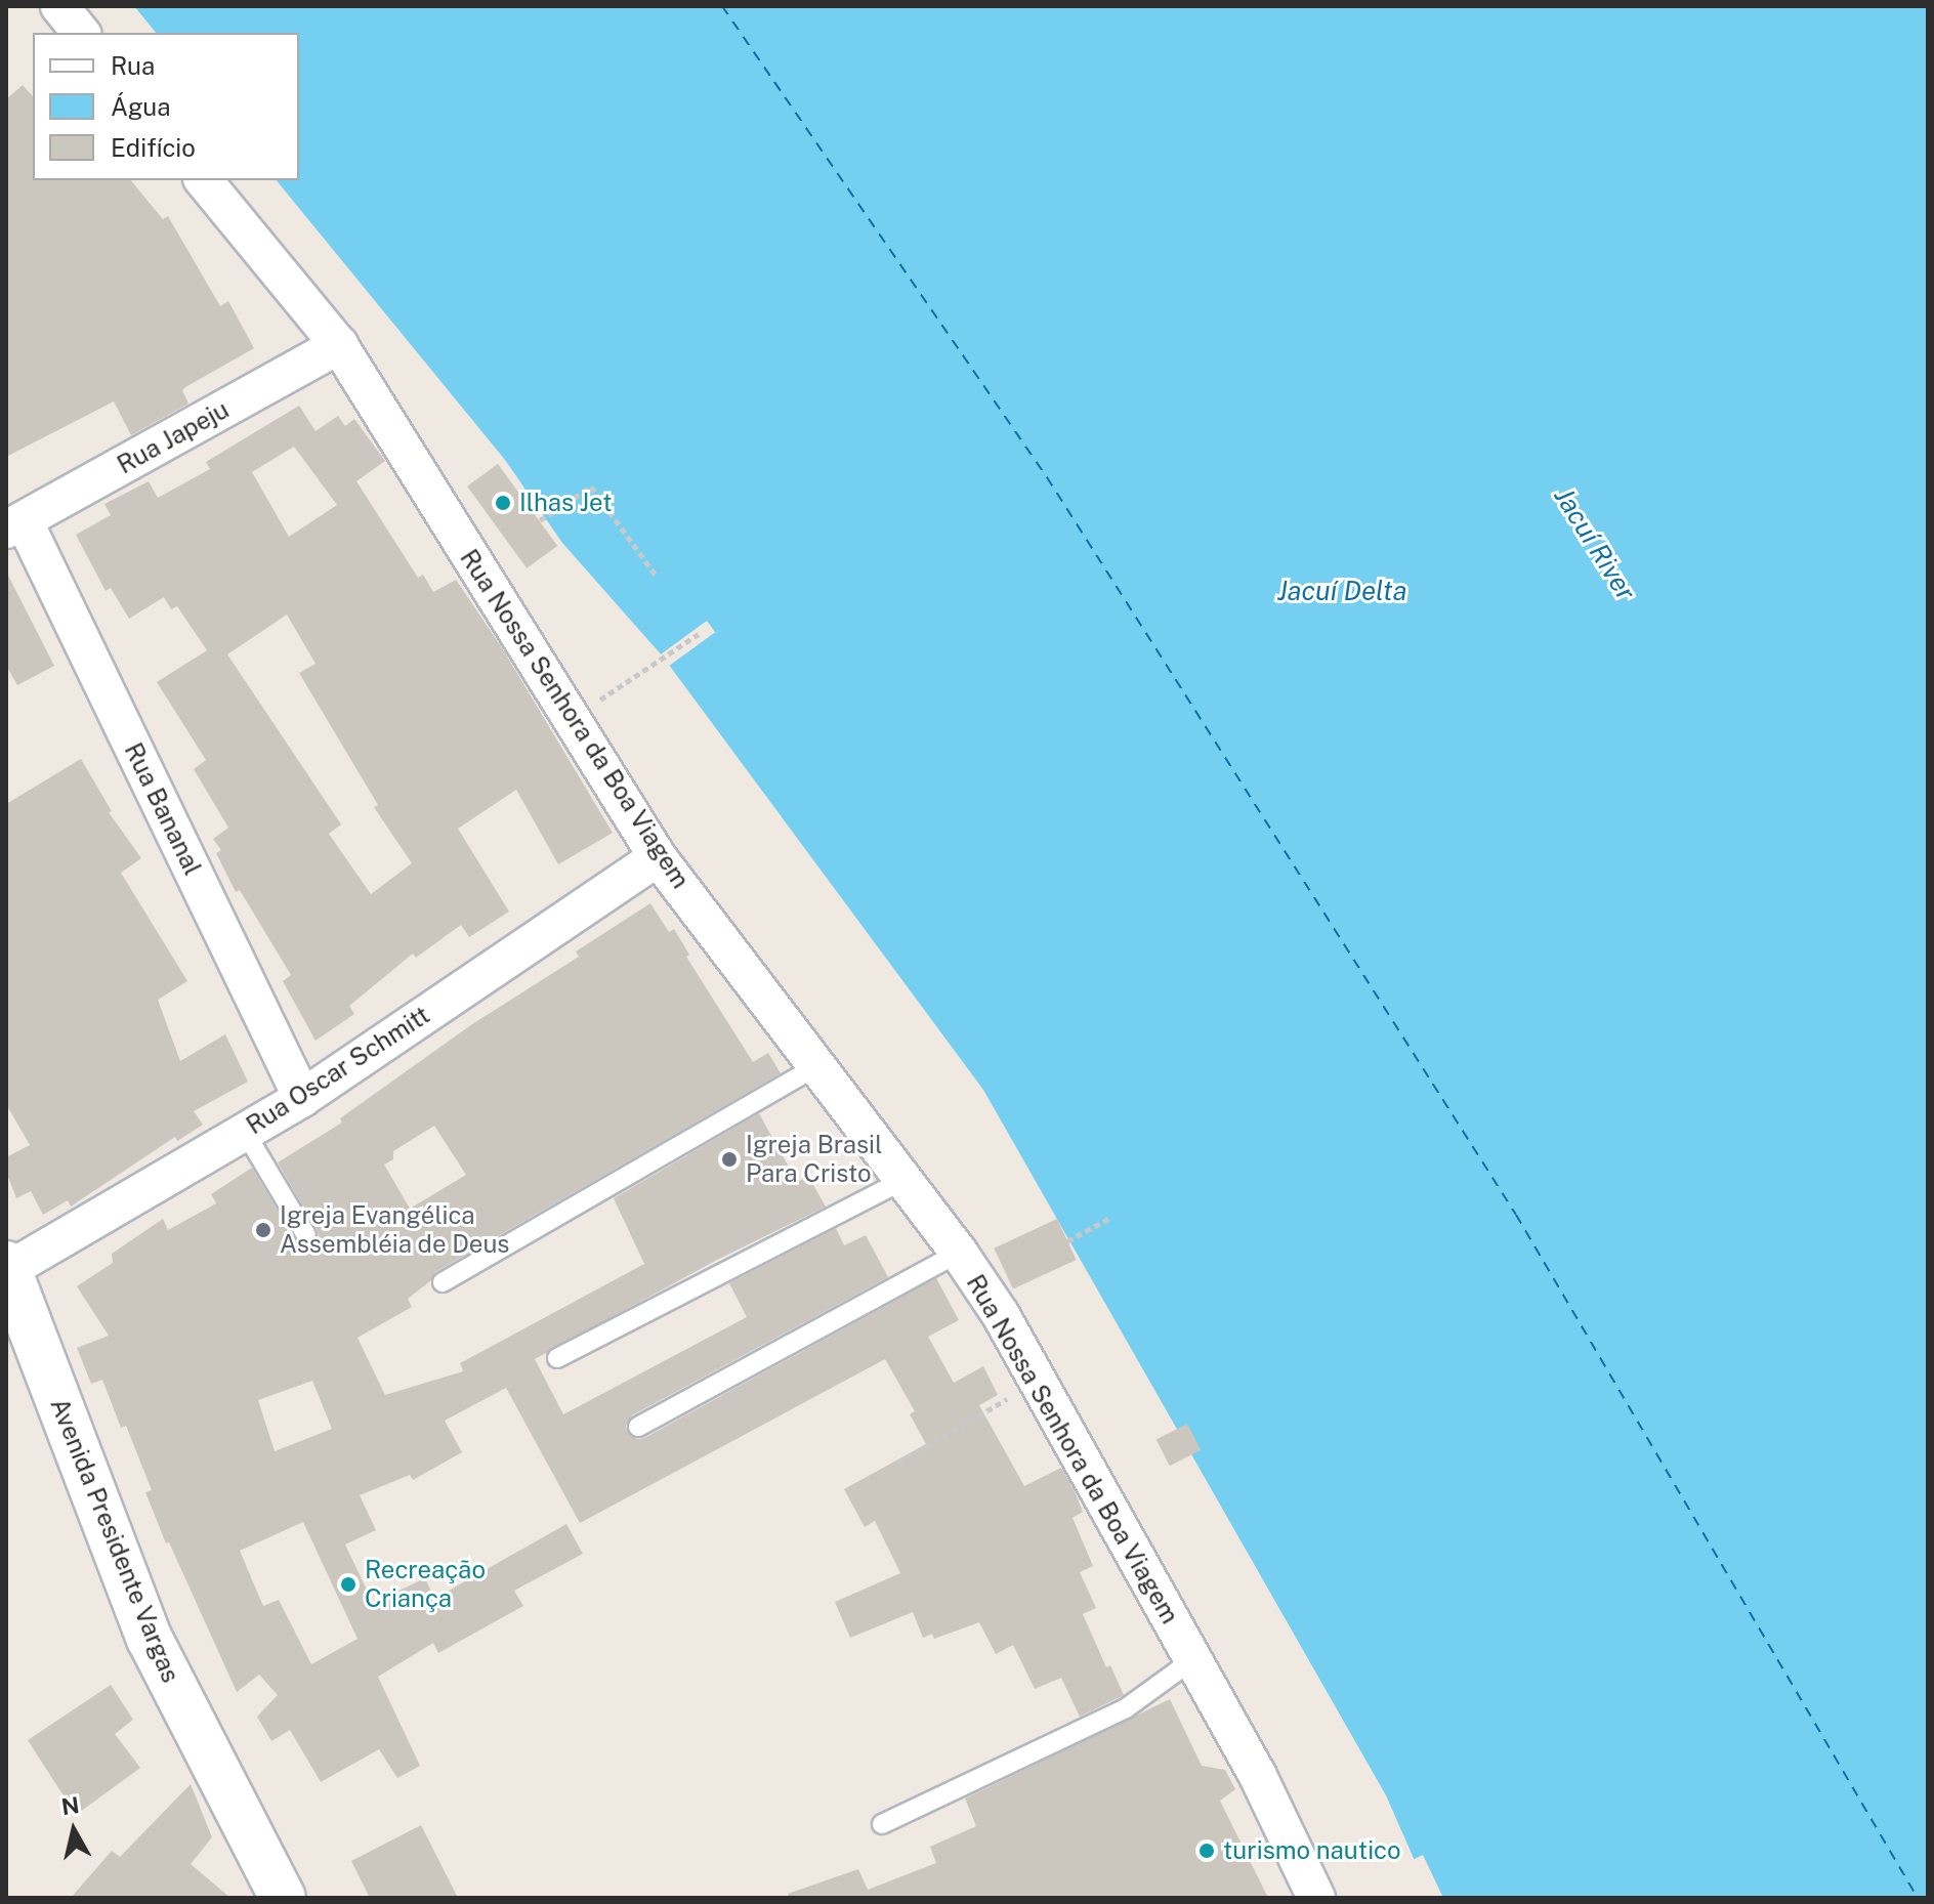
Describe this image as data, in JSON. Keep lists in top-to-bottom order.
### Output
{
  "streets": {
    "street": [
      "Rua Japeju",
      "Rua Nossa Senhora da Boa Viagem",
      "Rua Bananal",
      "Rua Oscar Schmitt",
      "Avenida Presidente Vargas"
    ]
  },
  "crossings": [
    ["Rua Japeju", "Rua Nossa Senhora da Boa Viagem"],
    ["Rua Japeju", "Rua Bananal"],
    ["Rua Nossa Senhora da Boa Viagem", "Rua Oscar Schmitt"],
    ["Rua Bananal", "Rua Oscar Schmitt"],
    ["Rua Oscar Schmitt", "Avenida Presidente Vargas"]
  ],
  "water": ["Jacuí River", "Jacuí Delta"],
  "places": [
    "Ilhas Jet",
    "Igreja Brasil Para Cristo",
    "Igreja Evangélica Assembléia de Deus",
    "Recreação Criança",
    "turismo nautico"
  ],
  "legend": ["Rua", "Água", "Edifício"],
  "north": "top"
}
